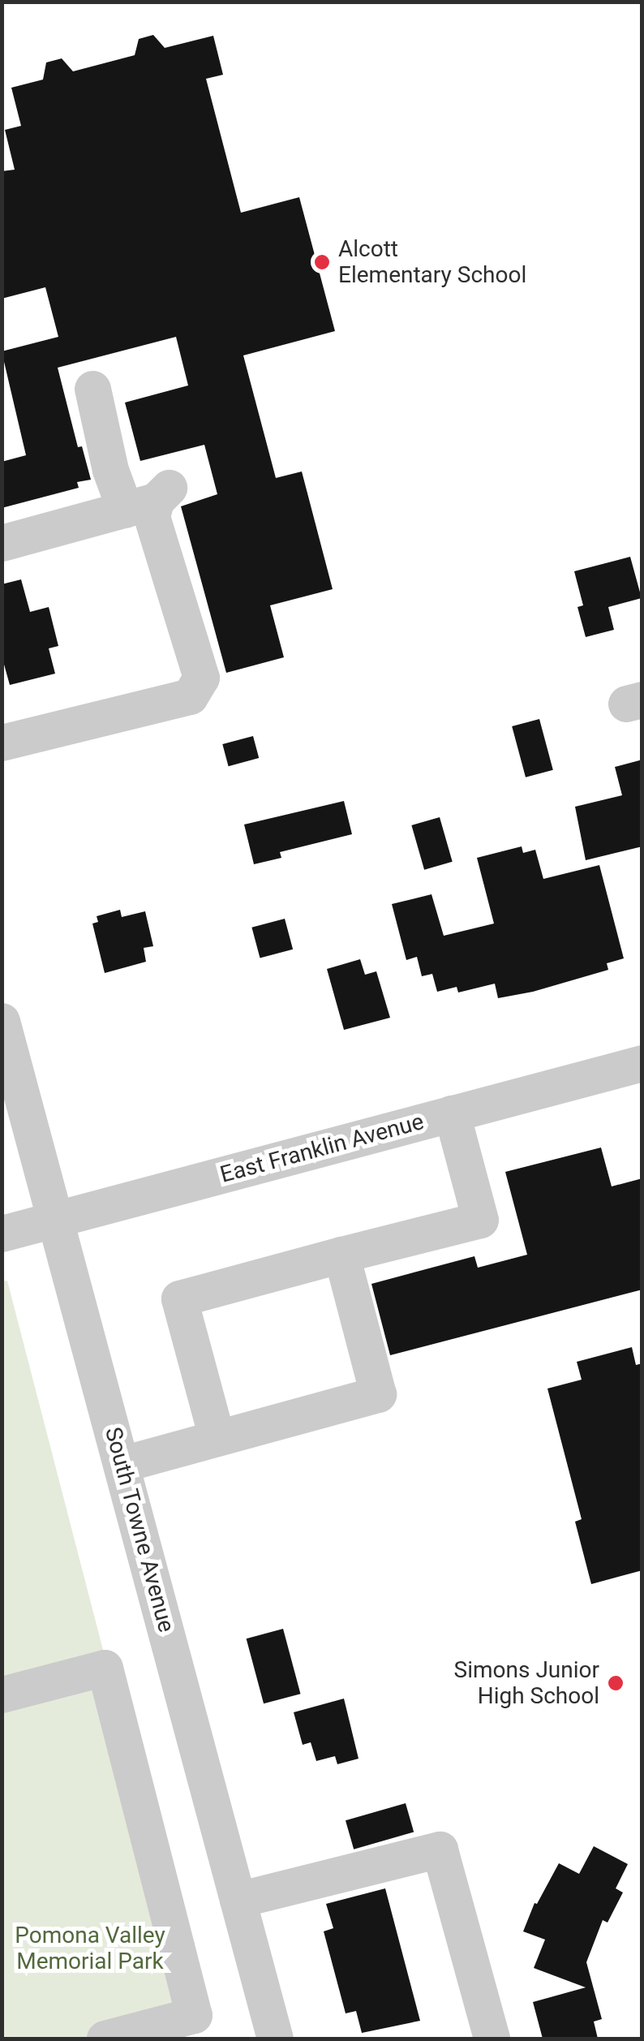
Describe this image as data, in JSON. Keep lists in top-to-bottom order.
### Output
{
  "streets": {
    "street": ["East Franklin Avenue", "South Towne Avenue"]
  },
  "crossings": [
    ["East Franklin Avenue", "South Towne Avenue"]
  ],
  "parks": ["Pomona Valley Memorial Park"],
  "places": ["Alcott Elementary School", "Simons Junior High School"]
}
